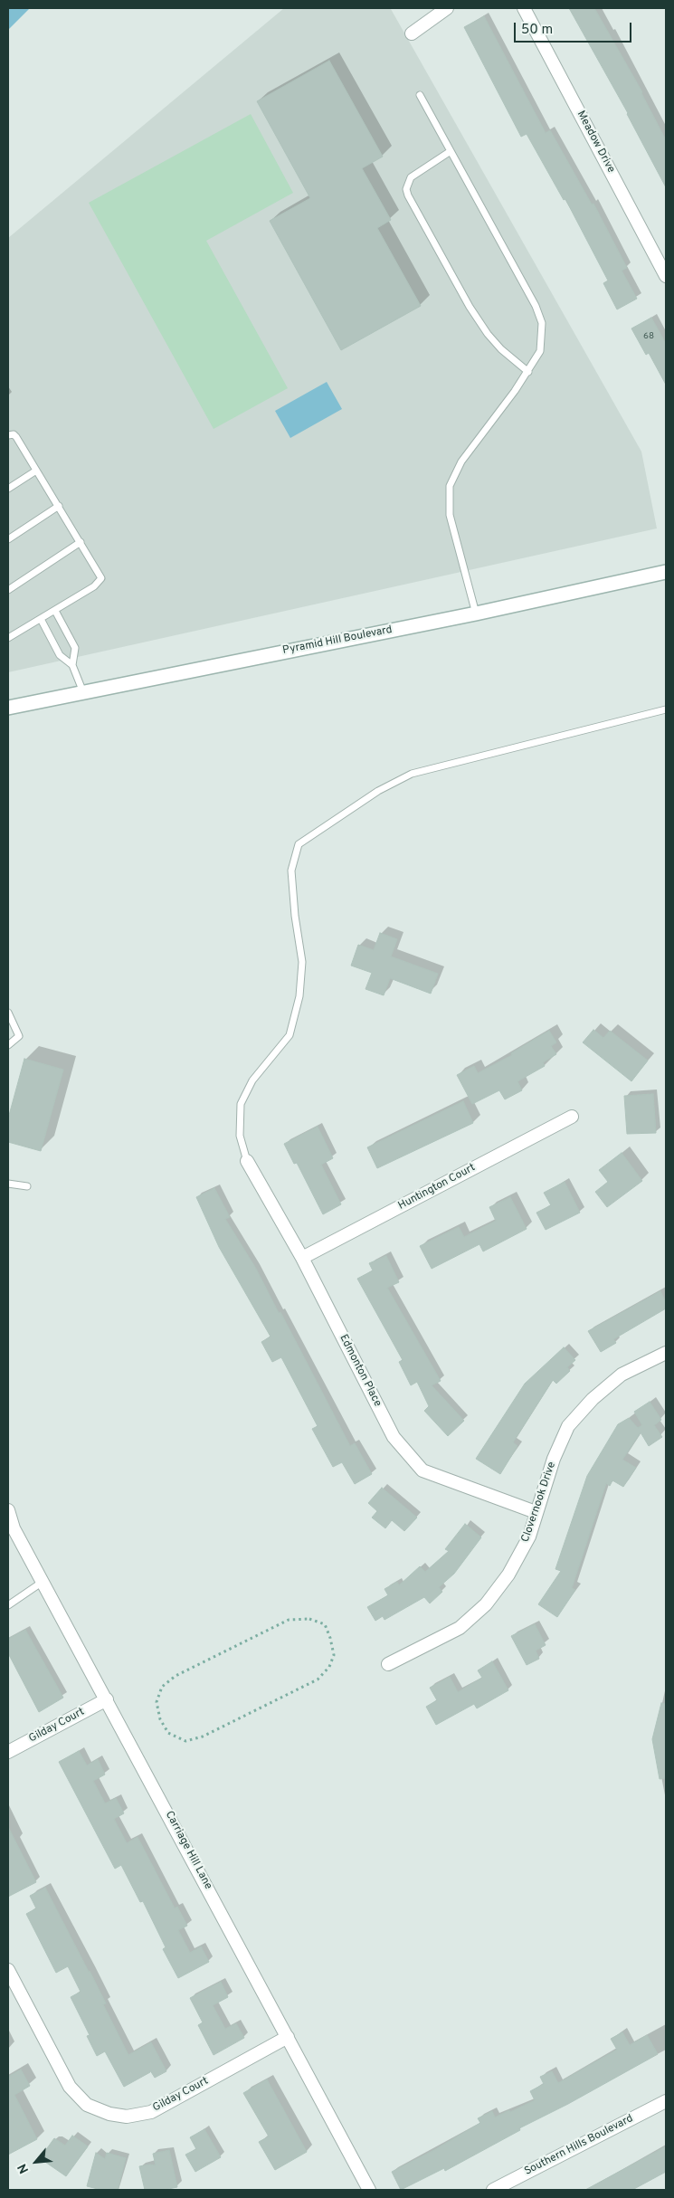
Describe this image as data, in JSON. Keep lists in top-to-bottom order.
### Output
{
  "streets": {
    "main road": ["Pyramid Hill Boulevard"],
    "street": [
      "Meadow Drive",
      "Huntington Court",
      "Edmonton Place",
      "Clovernook Drive",
      "Gilday Court",
      "Carriage Hill Lane",
      "Southern Hills Boulevard"
    ]
  },
  "crossings": [
    ["Huntington Court", "Edmonton Place"],
    ["Edmonton Place", "Clovernook Drive"],
    ["Gilday Court", "Carriage Hill Lane"]
  ],
  "house_numbers": ["68"],
  "scale_bar": "50 m",
  "north": "bottom left"
}
